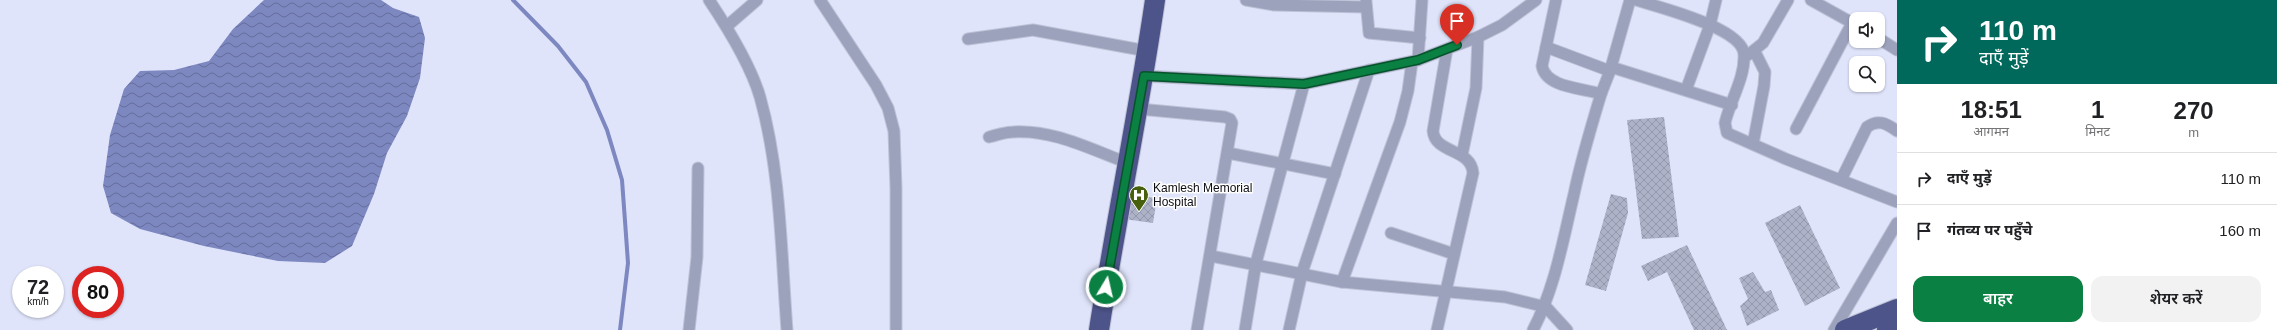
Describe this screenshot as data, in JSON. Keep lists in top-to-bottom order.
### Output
{
  "places": {
    "hospital": ["Kamlesh Memorial Hospital"]
  },
  "page": {
    "turn": ["110 m", "दाएँ मुड़ें"],
    "eta": [
      "18:51",
      "आगमन",
      "1",
      "मिनट",
      "270",
      "m"
    ],
    "list": [
      {
        "name": "दाएँ मुड़ें",
        "value": "110 m"
      },
      {
        "name": "गंतव्य पर पहुँचे",
        "value": "160 m"
      }
    ],
    "speed": "72 km/h",
    "limit": "80",
    "buttons": ["बाहर", "शेयर करें"]
  }
}
